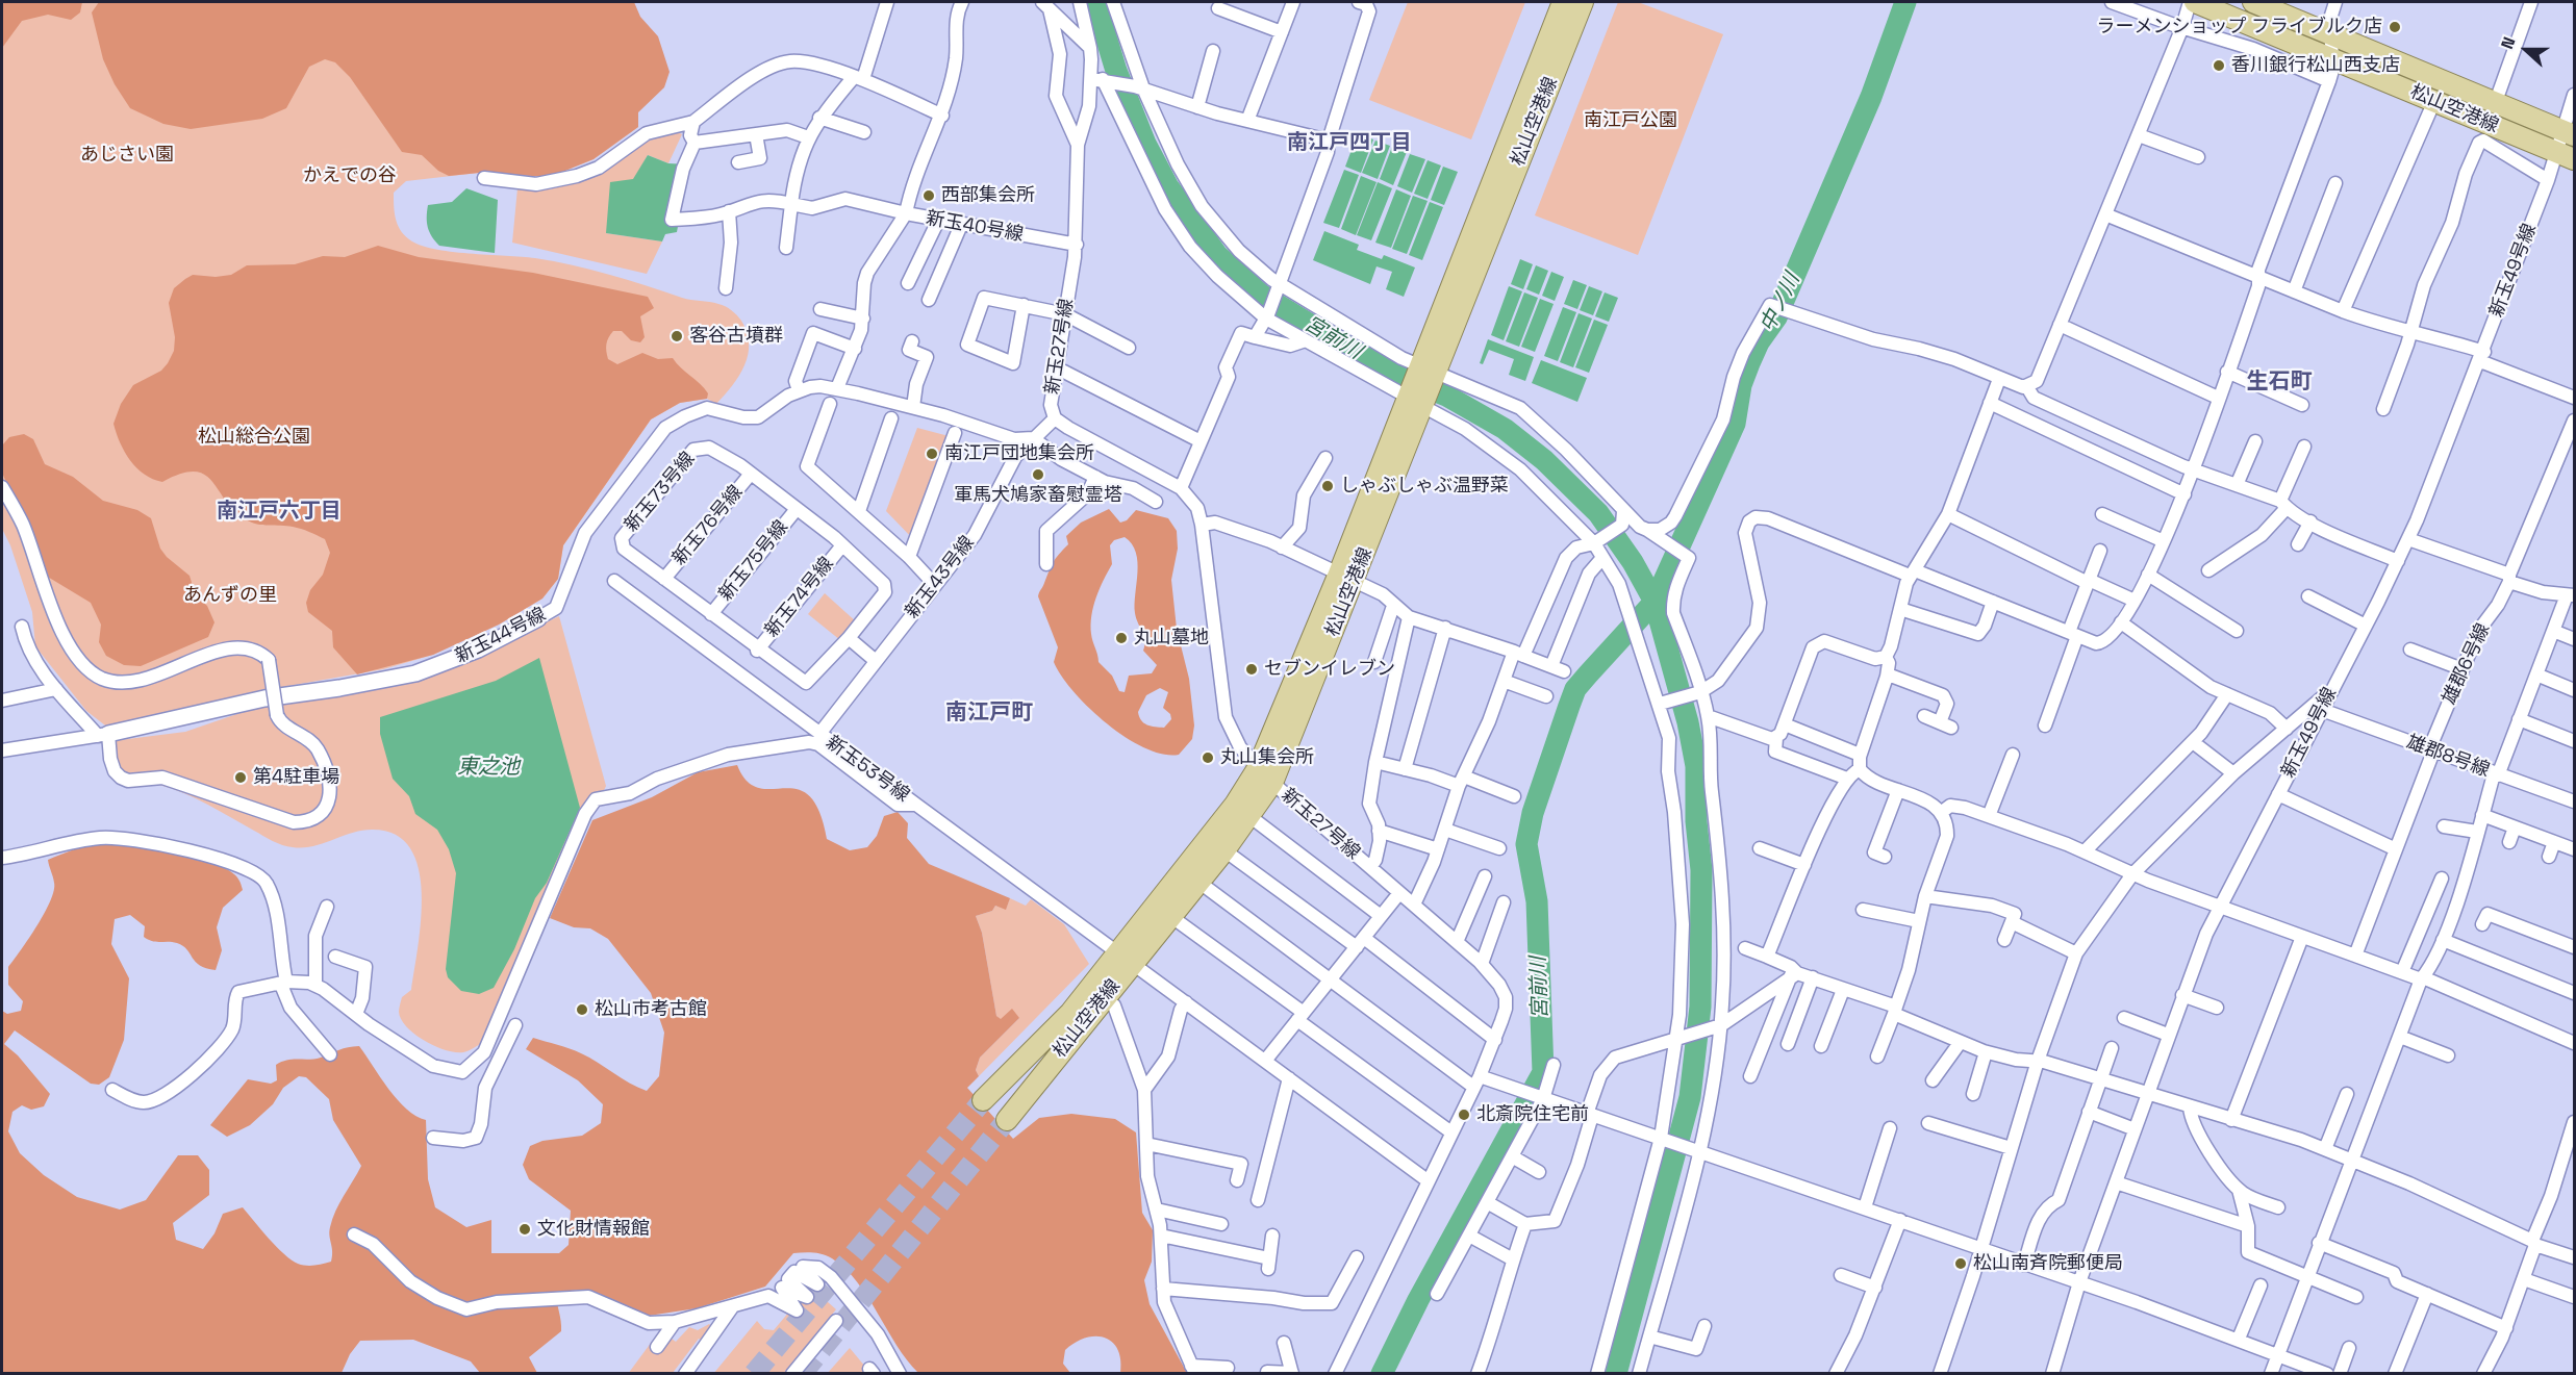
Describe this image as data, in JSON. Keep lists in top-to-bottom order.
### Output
{
  "streets": {
    "main road": ["松山空港線"],
    "street": [
      "新玉40号線",
      "新玉49号線",
      "新玉27号線",
      "新玉73号線",
      "新玉76号線",
      "新玉75号線",
      "新玉43号線",
      "新玉74号線",
      "新玉44号線",
      "雄郡6号線",
      "雄郡8号線",
      "新玉53号線"
    ]
  },
  "crossings": [
    ["松山空港線", "新玉49号線"],
    ["松山空港線", "新玉27号線"],
    ["松山空港線", "新玉53号線"],
    ["新玉40号線", "新玉27号線"],
    ["新玉49号線", "雄郡8号線"],
    ["新玉27号線", "新玉43号線"],
    ["新玉27号線", "新玉53号線"],
    ["新玉73号線", "新玉76号線"],
    ["新玉73号線", "新玉75号線"],
    ["新玉73号線", "新玉74号線"],
    ["新玉43号線", "新玉44号線"],
    ["新玉43号線", "新玉53号線"],
    ["雄郡6号線", "雄郡8号線"]
  ],
  "districts": [
    "南江戸四丁目",
    "生石町",
    "南江戸六丁目",
    "南江戸町"
  ],
  "water": ["中ノ川", "宮前川", "東之池"],
  "parks": [
    "南江戸公園",
    "あじさい園",
    "かえでの谷",
    "松山総合公園",
    "あんずの里"
  ],
  "places": [
    "ラーメンショップ フライブルク店",
    "香川銀行松山西支店",
    "西部集会所",
    "客谷古墳群",
    "南江戸団地集会所",
    "軍馬犬鳩家畜慰霊塔",
    "しゃぶしゃぶ温野菜",
    "丸山墓地",
    "セブンイレブン",
    "丸山集会所",
    "第4駐車場",
    "松山市考古館",
    "北斎院住宅前",
    "文化財情報館",
    "松山南斉院郵便局"
  ],
  "north": "left"
}
